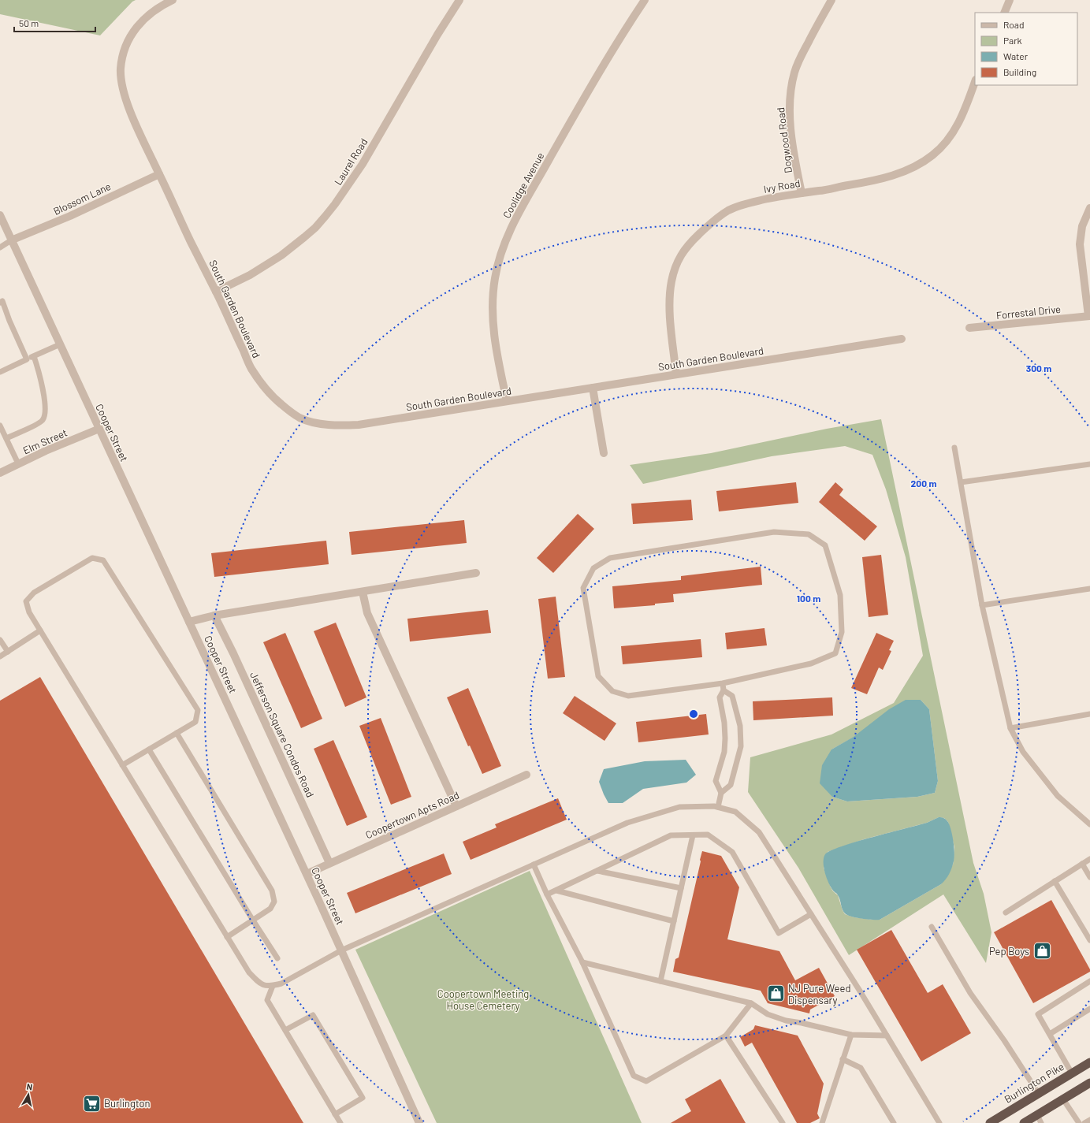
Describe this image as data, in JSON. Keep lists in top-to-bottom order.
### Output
{
  "streets": {
    "highway": ["Burlington Pike"],
    "street": [
      "Dogwood Road",
      "Laurel Road",
      "Coolidge Avenue",
      "Ivy Road",
      "Blossom Lane",
      "South Garden Boulevard",
      "Forrestal Drive",
      "Cooper Street",
      "Elm Street",
      "Jefferson Square Condos Road",
      "Coopertown Apts Road"
    ]
  },
  "crossings": [
    ["Dogwood Road", "Ivy Road"],
    ["Laurel Road", "South Garden Boulevard"],
    ["Coolidge Avenue", "South Garden Boulevard"],
    ["Ivy Road", "South Garden Boulevard"],
    ["Blossom Lane", "South Garden Boulevard"],
    ["Blossom Lane", "Cooper Street"],
    ["Cooper Street", "Elm Street"],
    ["Cooper Street", "Coopertown Apts Road"],
    ["Jefferson Square Condos Road", "Coopertown Apts Road"]
  ],
  "parks": ["Coopertown Meeting House Cemetery"],
  "places": {
    "shop": ["Pep Boys", "NJ Pure Weed Dispensary"],
    "supermarket": ["Burlington"]
  },
  "legend": [
    "Road",
    "Park",
    "Water",
    "Building"
  ],
  "scale_bar": "50 m",
  "north": "top",
  "rings": ["300 m", "200 m", "100 m"]
}
